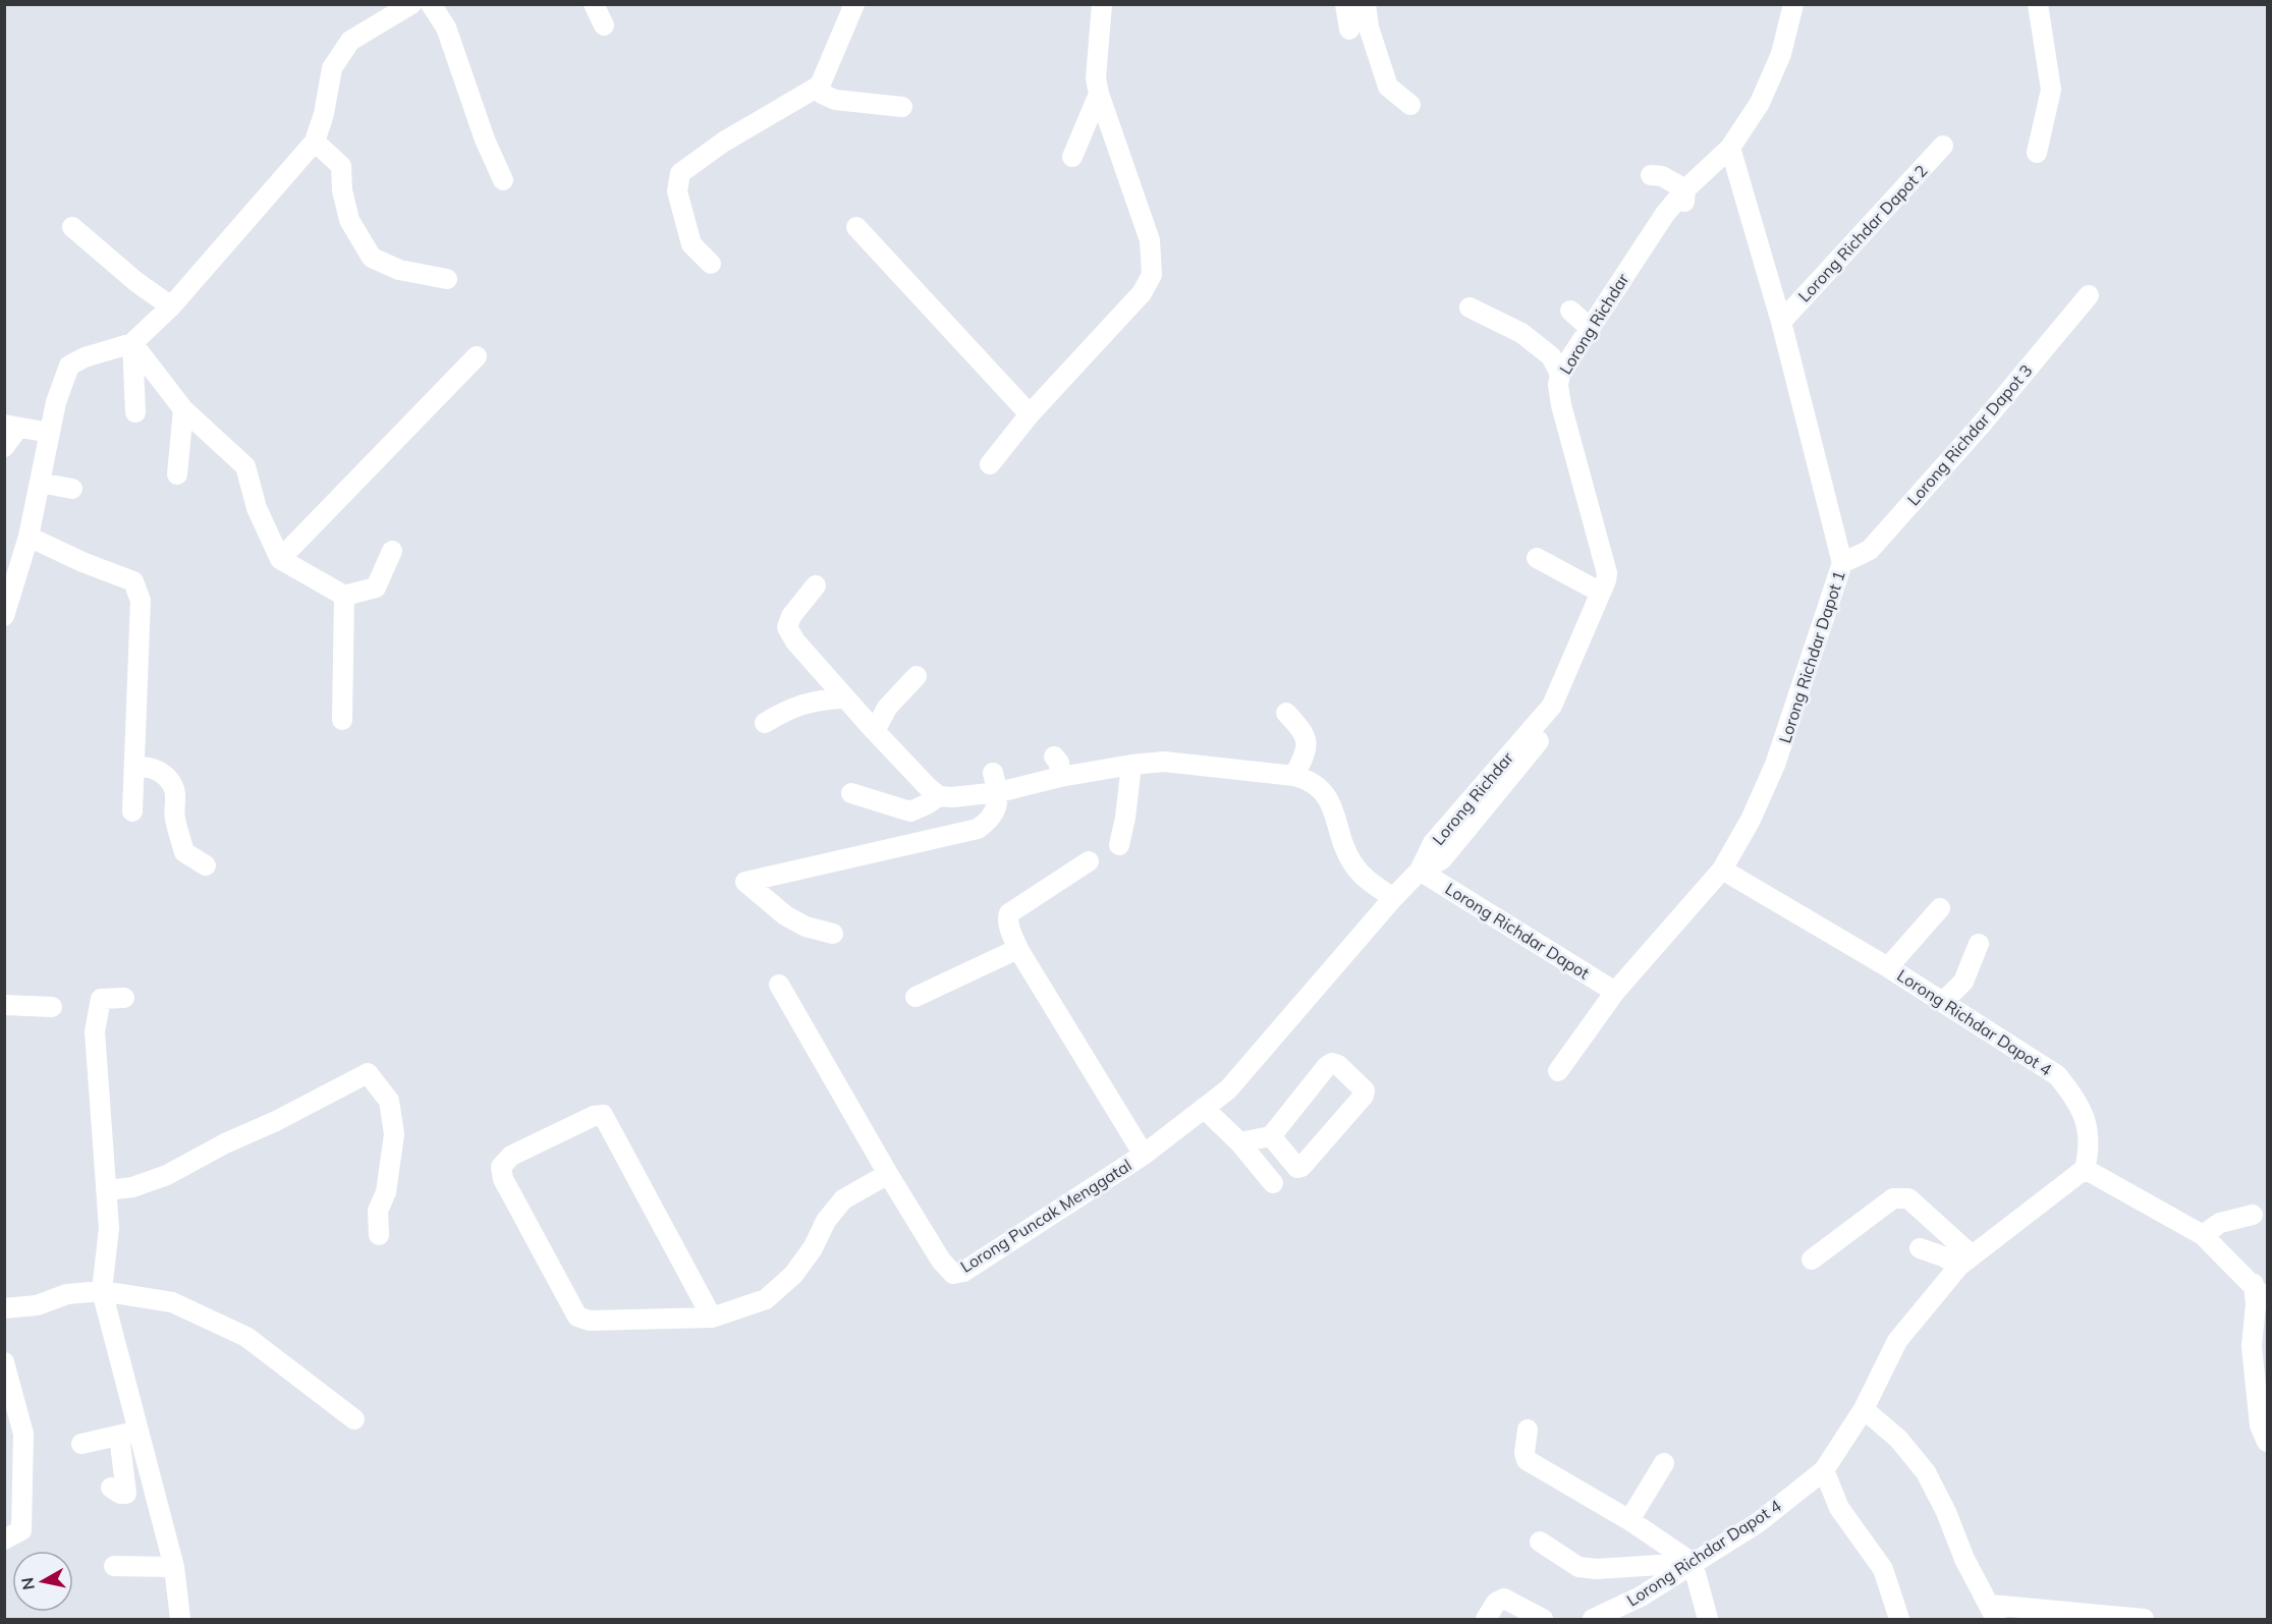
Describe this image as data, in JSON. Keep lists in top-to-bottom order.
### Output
{
  "streets": {
    "street": [
      "Lorong Richdar Dapot 2",
      "Lorong Richdar",
      "Lorong Richdar Dapot 3",
      "Lorong Richdar Dapot 1",
      "Lorong Richdar Dapot",
      "Lorong Richdar Dapot 4",
      "Lorong Puncak Menggatal"
    ]
  },
  "crossings": [
    ["Lorong Richdar Dapot 2", "Lorong Richdar Dapot 1"],
    ["Lorong Richdar", "Lorong Richdar Dapot 1"],
    ["Lorong Richdar", "Lorong Richdar Dapot"],
    ["Lorong Richdar", "Lorong Puncak Menggatal"],
    ["Lorong Richdar Dapot 3", "Lorong Richdar Dapot 1"],
    ["Lorong Richdar Dapot 1", "Lorong Richdar Dapot"],
    ["Lorong Richdar Dapot 1", "Lorong Richdar Dapot 4"],
    ["Lorong Richdar Dapot", "Lorong Puncak Menggatal"]
  ],
  "north": "left"
}
